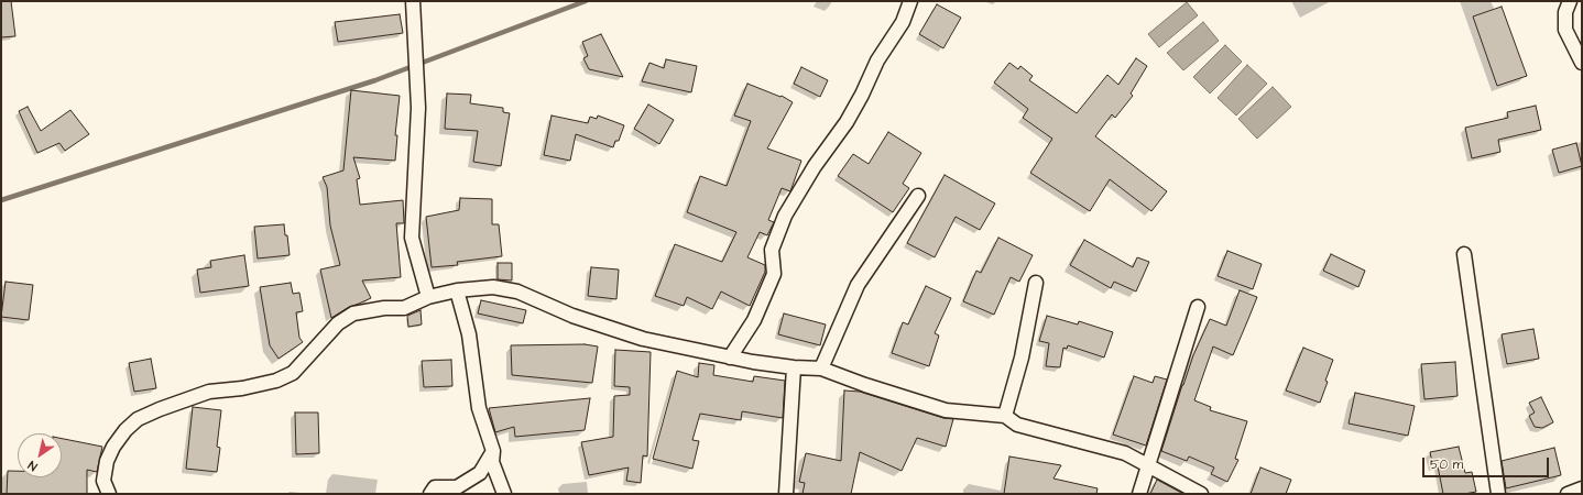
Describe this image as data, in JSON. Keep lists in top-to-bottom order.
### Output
{
  "scale_bar": "50 m",
  "north": "bottom left"
}
